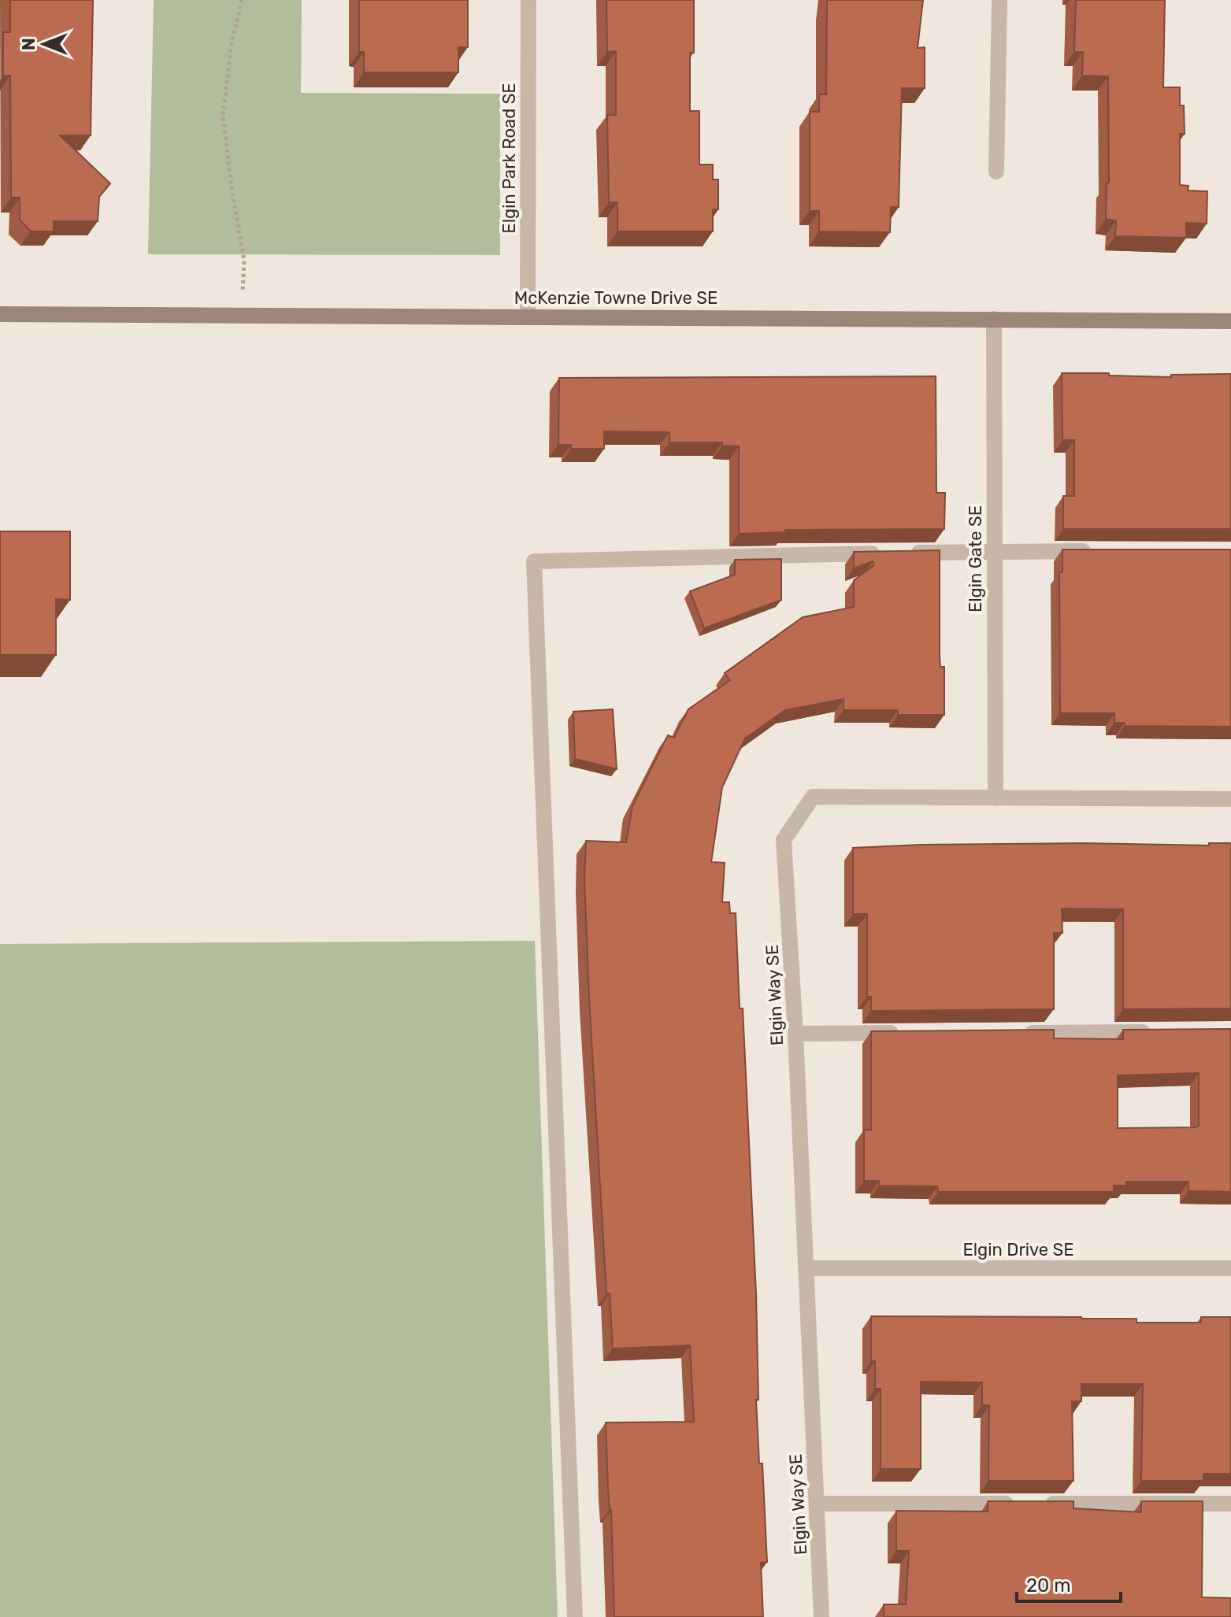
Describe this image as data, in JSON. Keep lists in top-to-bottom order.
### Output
{
  "streets": {
    "street": [
      "Elgin Park Road SE",
      "McKenzie Towne Drive SE",
      "Elgin Gate SE",
      "Elgin Way SE",
      "Elgin Drive SE"
    ]
  },
  "crossings": [
    ["Elgin Park Road SE", "McKenzie Towne Drive SE"],
    ["McKenzie Towne Drive SE", "Elgin Gate SE"],
    ["Elgin Gate SE", "Elgin Way SE"],
    ["Elgin Way SE", "Elgin Drive SE"]
  ],
  "scale_bar": "20 m",
  "north": "left"
}
